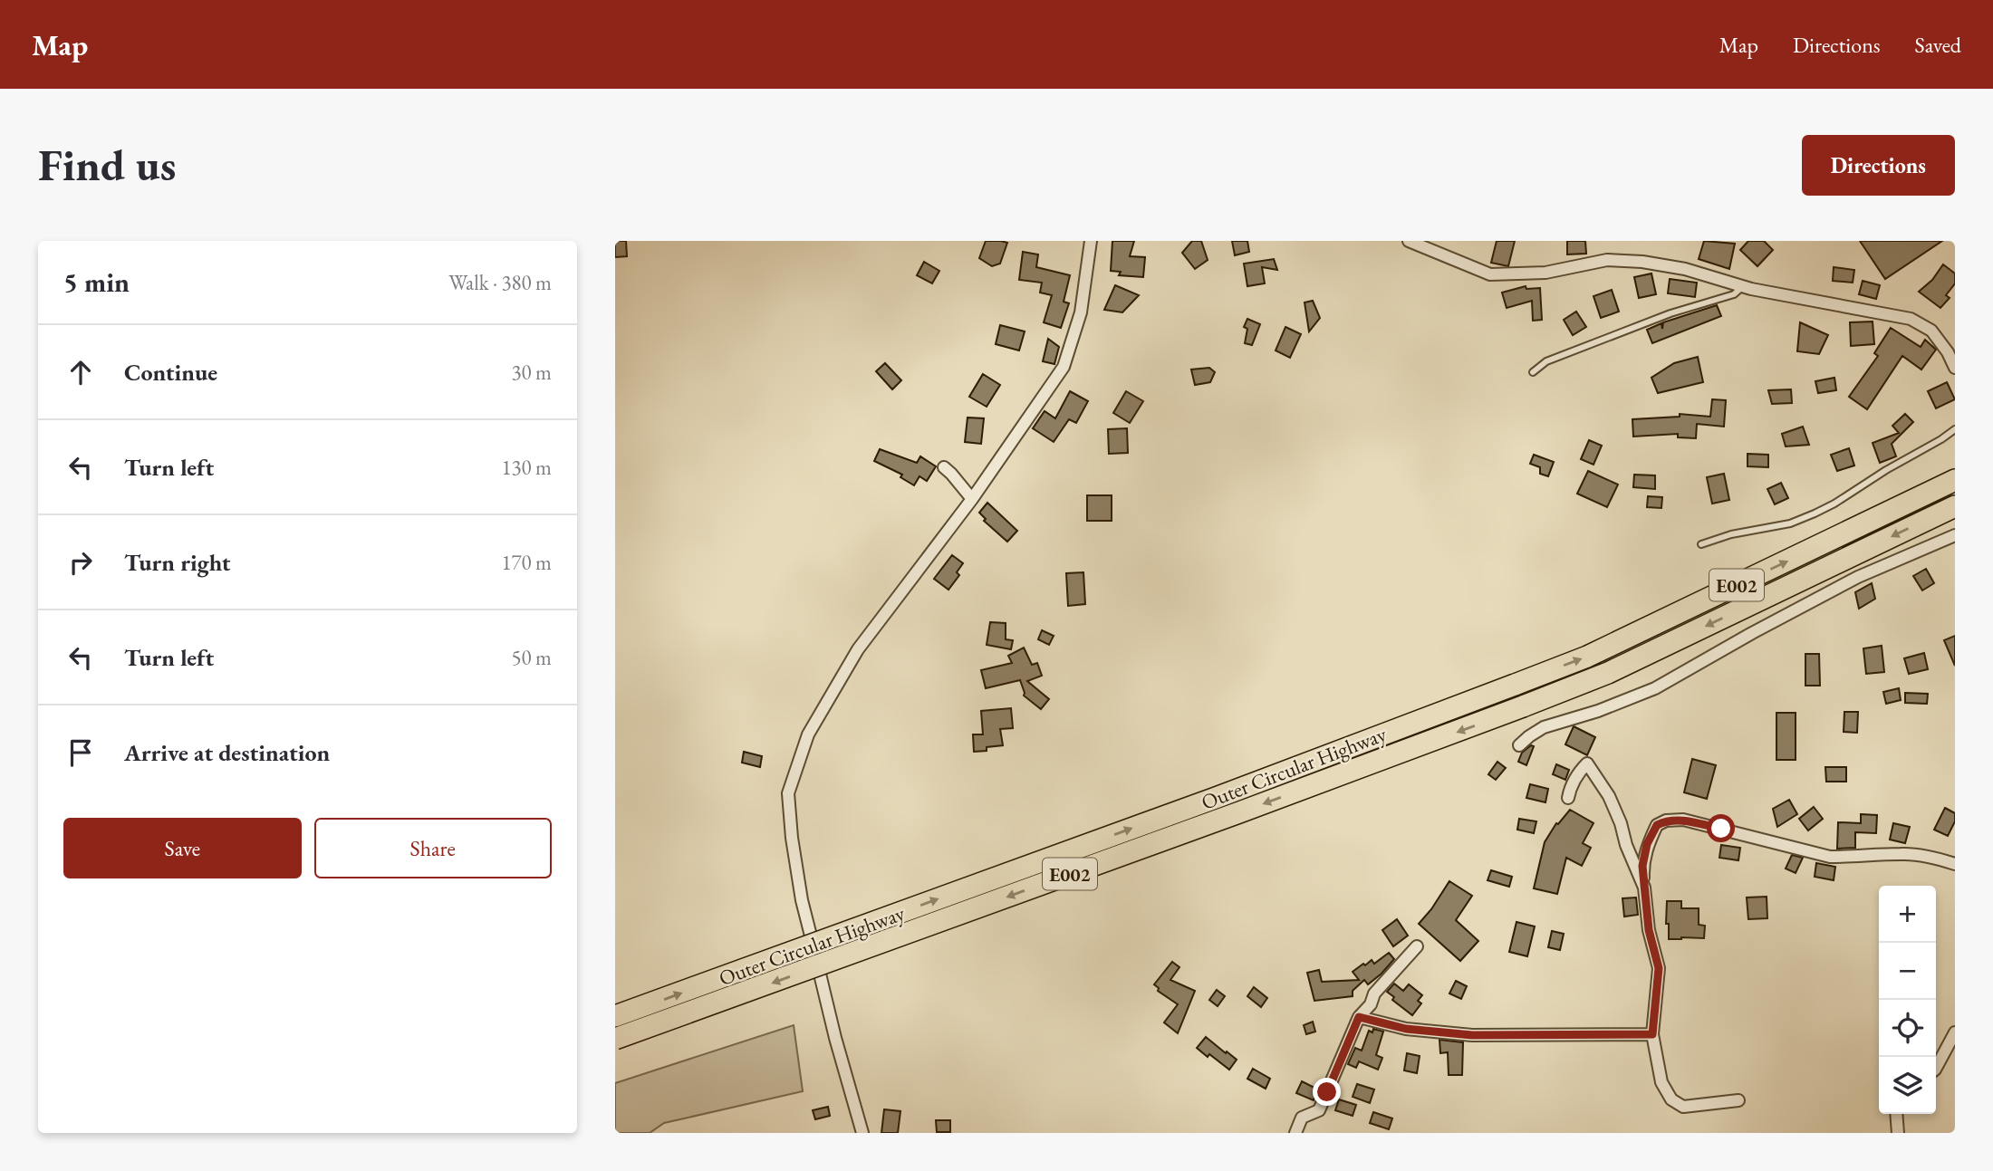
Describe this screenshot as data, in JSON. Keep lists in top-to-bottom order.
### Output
{
  "streets": {
    "highway": ["E002", "Outer Circular Highway"]
  },
  "page": {
    "header": "Map",
    "nav": ["Map", "Directions", "Saved"],
    "buttons": [
      "Directions",
      ["Save", "Share"]
    ],
    "title": "Find us",
    "heading": ["5 min", "Walk · 380 m"],
    "list": [
      ["Continue", "30 m"],
      ["Turn left", "130 m"],
      ["Turn right", "170 m"],
      ["Turn left", "50 m"],
      "Arrive at destination"
    ],
    "map_buttons": ["+", "−"]
  }
}
